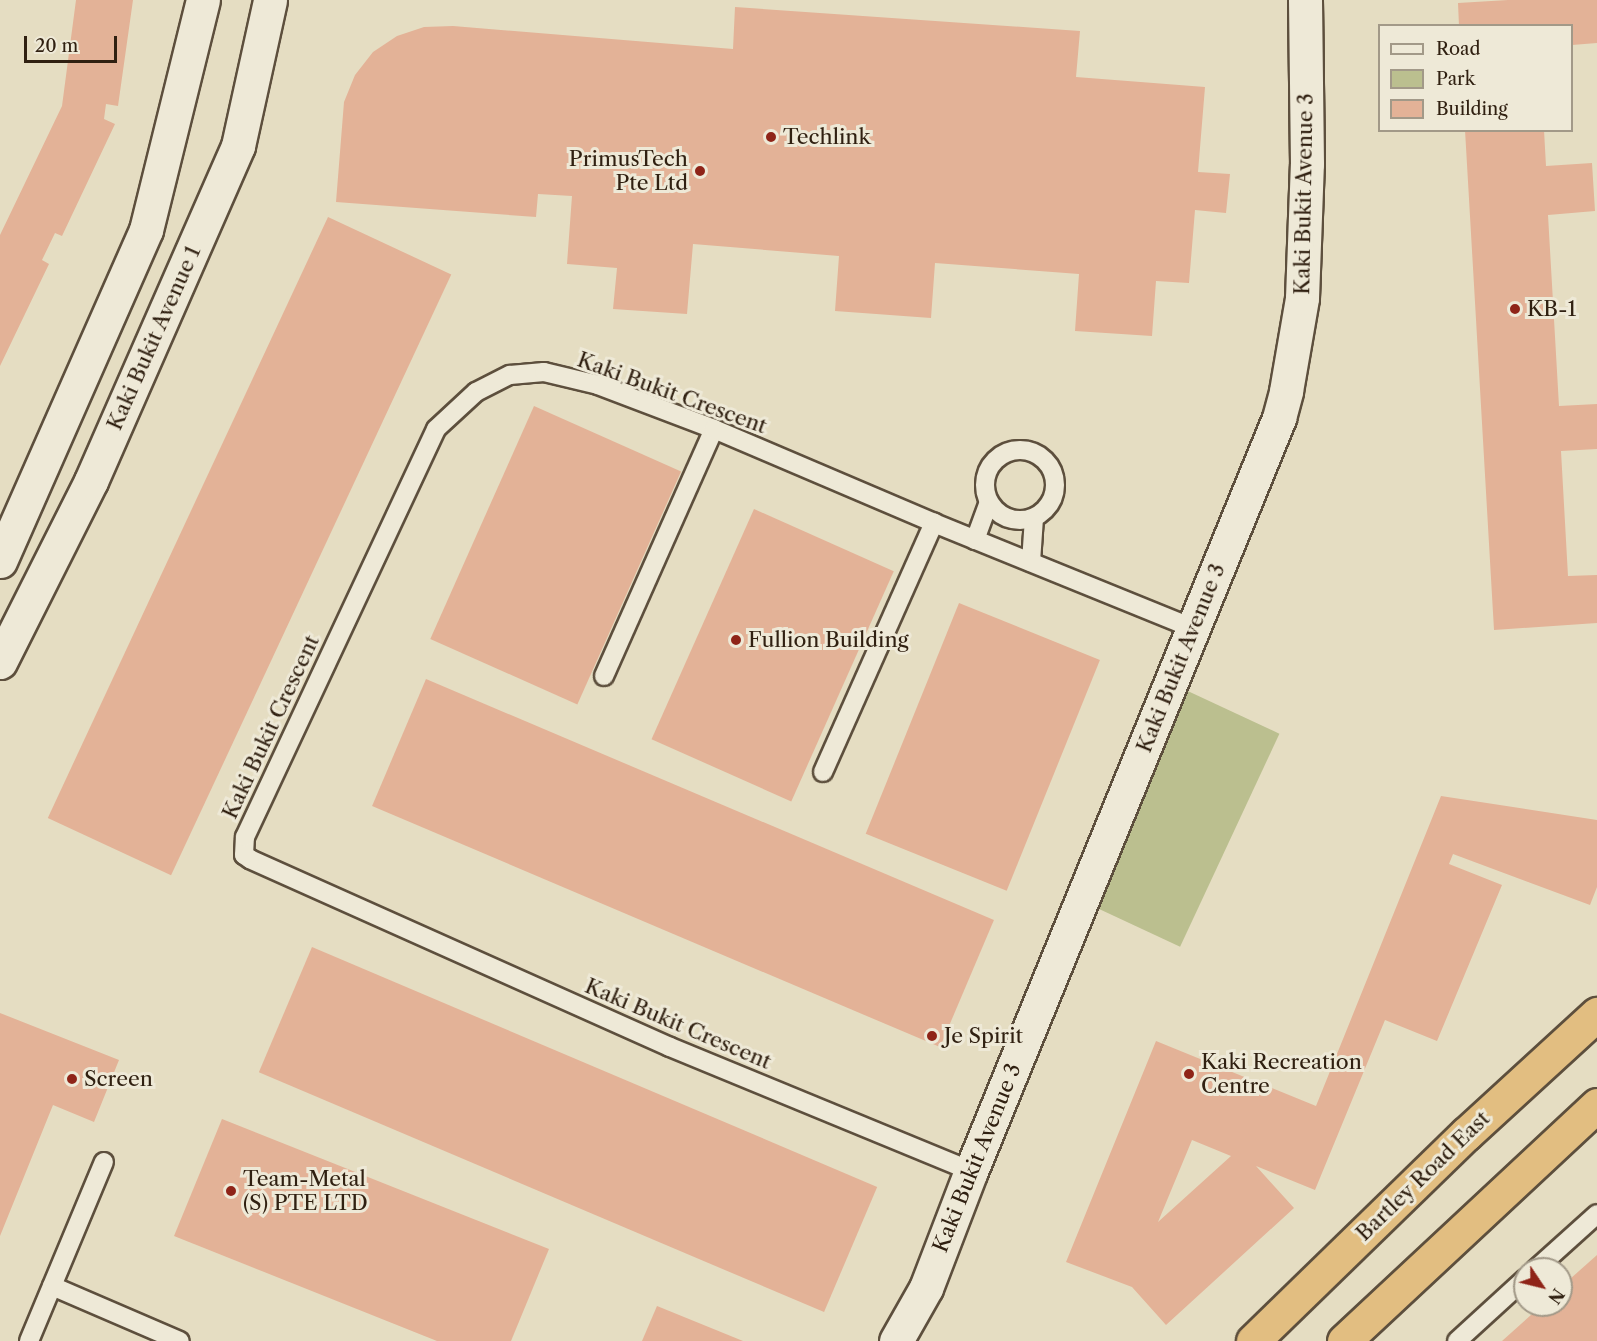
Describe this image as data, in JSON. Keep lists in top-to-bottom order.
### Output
{
  "streets": {
    "highway": ["Bartley Road East"],
    "street": ["Kaki Bukit Avenue 3", "Kaki Bukit Avenue 1"],
    "lane": ["Kaki Bukit Crescent"]
  },
  "crossings": [
    ["Kaki Bukit Avenue 3", "Kaki Bukit Crescent"]
  ],
  "places": [
    "Techlink",
    "PrimusTech Pte Ltd",
    "KB-1",
    "Fullion Building",
    "Je Spirit",
    "Kaki Recreation Centre",
    "Screen",
    "Team-Metal (S) PTE LTD"
  ],
  "legend": ["Road", "Park", "Building"],
  "scale_bar": "20 m",
  "north": "bottom right"
}
